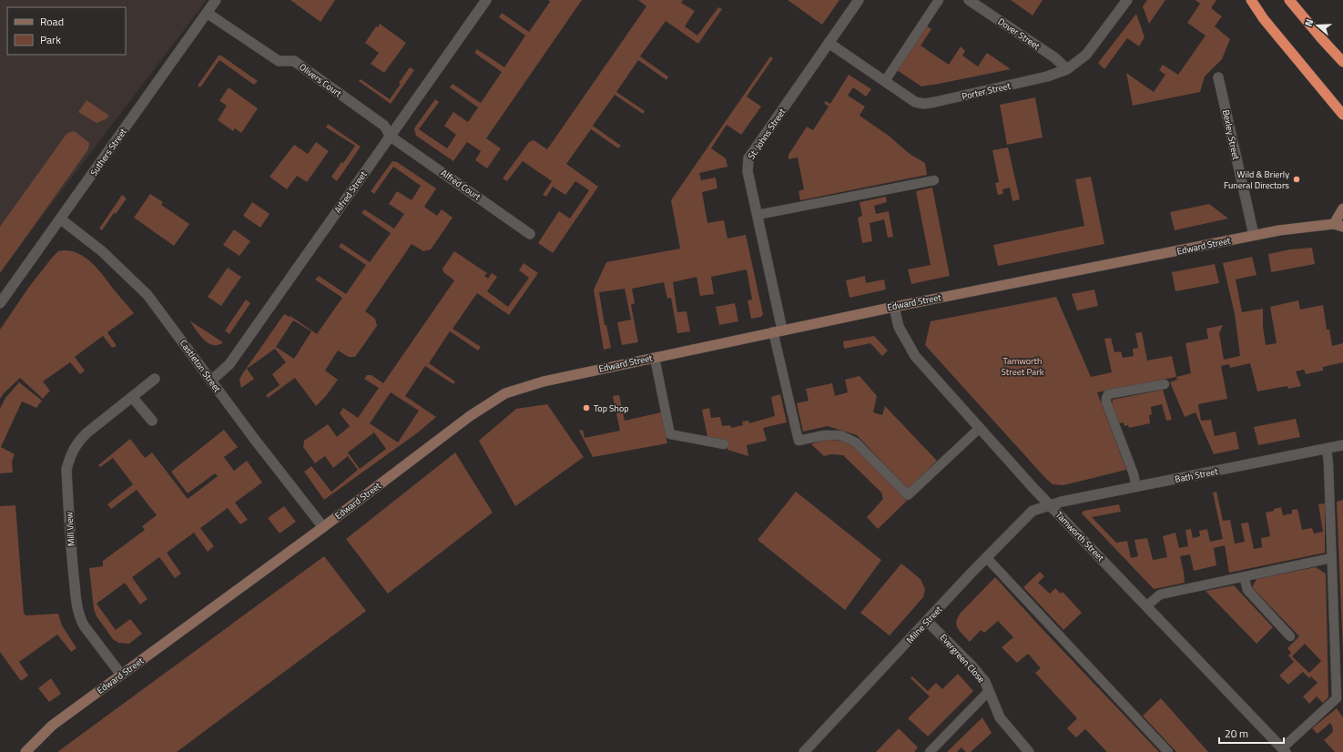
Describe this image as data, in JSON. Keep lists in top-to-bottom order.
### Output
{
  "streets": {
    "main road": ["Edward Street"],
    "street": [
      "Dover Street",
      "Olivers Court",
      "Porter Street",
      "St. Johns Street",
      "Bexley Street",
      "Suthers Street",
      "Alfred Court",
      "Alfred Street",
      "Castleton Street",
      "Bath Street",
      "Mill View",
      "Tamworth Street",
      "Milne Street",
      "Evergreen Close"
    ]
  },
  "crossings": [
    ["Dover Street", "Porter Street"],
    ["Olivers Court", "Suthers Street"],
    ["Olivers Court", "Alfred Court"],
    ["Olivers Court", "Alfred Street"],
    ["Porter Street", "St. Johns Street"],
    ["St. Johns Street", "Edward Street"],
    ["Bexley Street", "Edward Street"],
    ["Suthers Street", "Castleton Street"],
    ["Alfred Court", "Alfred Street"],
    ["Alfred Street", "Castleton Street"],
    ["Edward Street", "Castleton Street"],
    ["Edward Street", "Mill View"],
    ["Edward Street", "Tamworth Street"],
    ["Bath Street", "Tamworth Street"],
    ["Bath Street", "Milne Street"],
    ["Tamworth Street", "Milne Street"],
    ["Milne Street", "Evergreen Close"]
  ],
  "parks": ["Tamworth Street Park"],
  "places": ["Wild & Brierly Funeral Directors", "Top Shop"],
  "legend": ["Road", "Park"],
  "scale_bar": "20 m",
  "north": "left"
}
